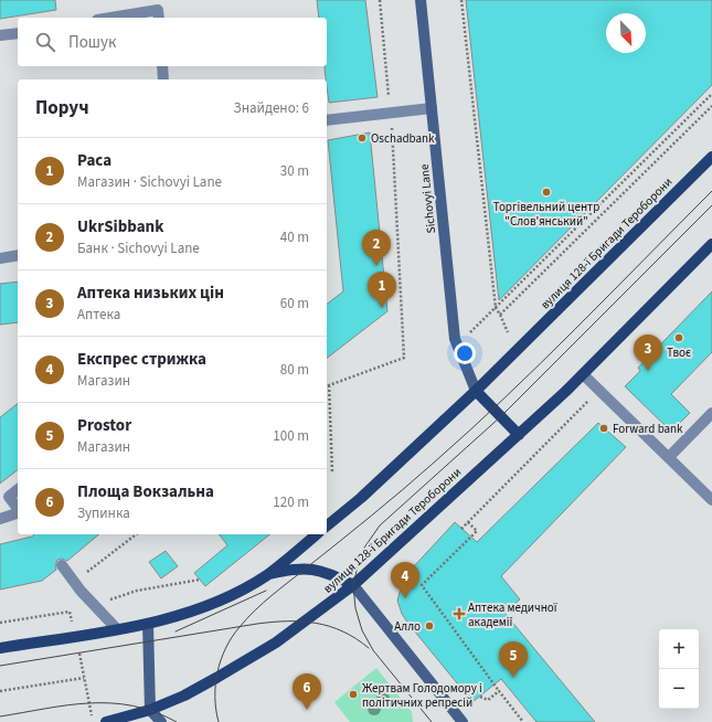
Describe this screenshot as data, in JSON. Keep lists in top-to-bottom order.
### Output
{
  "streets": {
    "main road": ["вулиця 128-ї Бригади Тероборони"],
    "street": ["Sichovyi Lane"]
  },
  "crossings": [
    ["Sichovyi Lane", "вулиця 128-ї Бригади Тероборони"]
  ],
  "places": {
    "other": [
      "Oschadbank",
      "Торгівельний центр \"Слов'янський\"",
      "Твоє",
      "Forward bank",
      "Алло",
      "Жертвам Голодомору і політичних репресій"
    ],
    "health": ["Аптека медичної академії"]
  },
  "north": "bottom right",
  "page": {
    "search": "Пошук",
    "heading": ["Поруч", "Знайдено: 6"],
    "list": [
      {
        "mark": "1",
        "name": "Раса",
        "note": "Магазин · Sichovyi Lane",
        "value": "30 m"
      },
      {
        "mark": "2",
        "name": "UkrSibbank",
        "note": "Банк · Sichovyi Lane",
        "value": "40 m"
      },
      {
        "mark": "3",
        "name": "Аптека низьких цін",
        "note": "Аптека",
        "value": "60 m"
      },
      {
        "mark": "4",
        "name": "Експрес стрижка",
        "note": "Магазин",
        "value": "80 m"
      },
      {
        "mark": "5",
        "name": "Prostor",
        "note": "Магазин",
        "value": "100 m"
      },
      {
        "mark": "6",
        "name": "Площа Вокзальна",
        "note": "Зупинка",
        "value": "120 m"
      }
    ],
    "pins": [
      "2",
      "1",
      "3",
      "4",
      "5",
      "6"
    ],
    "map_buttons": ["+", "−"]
  }
}
